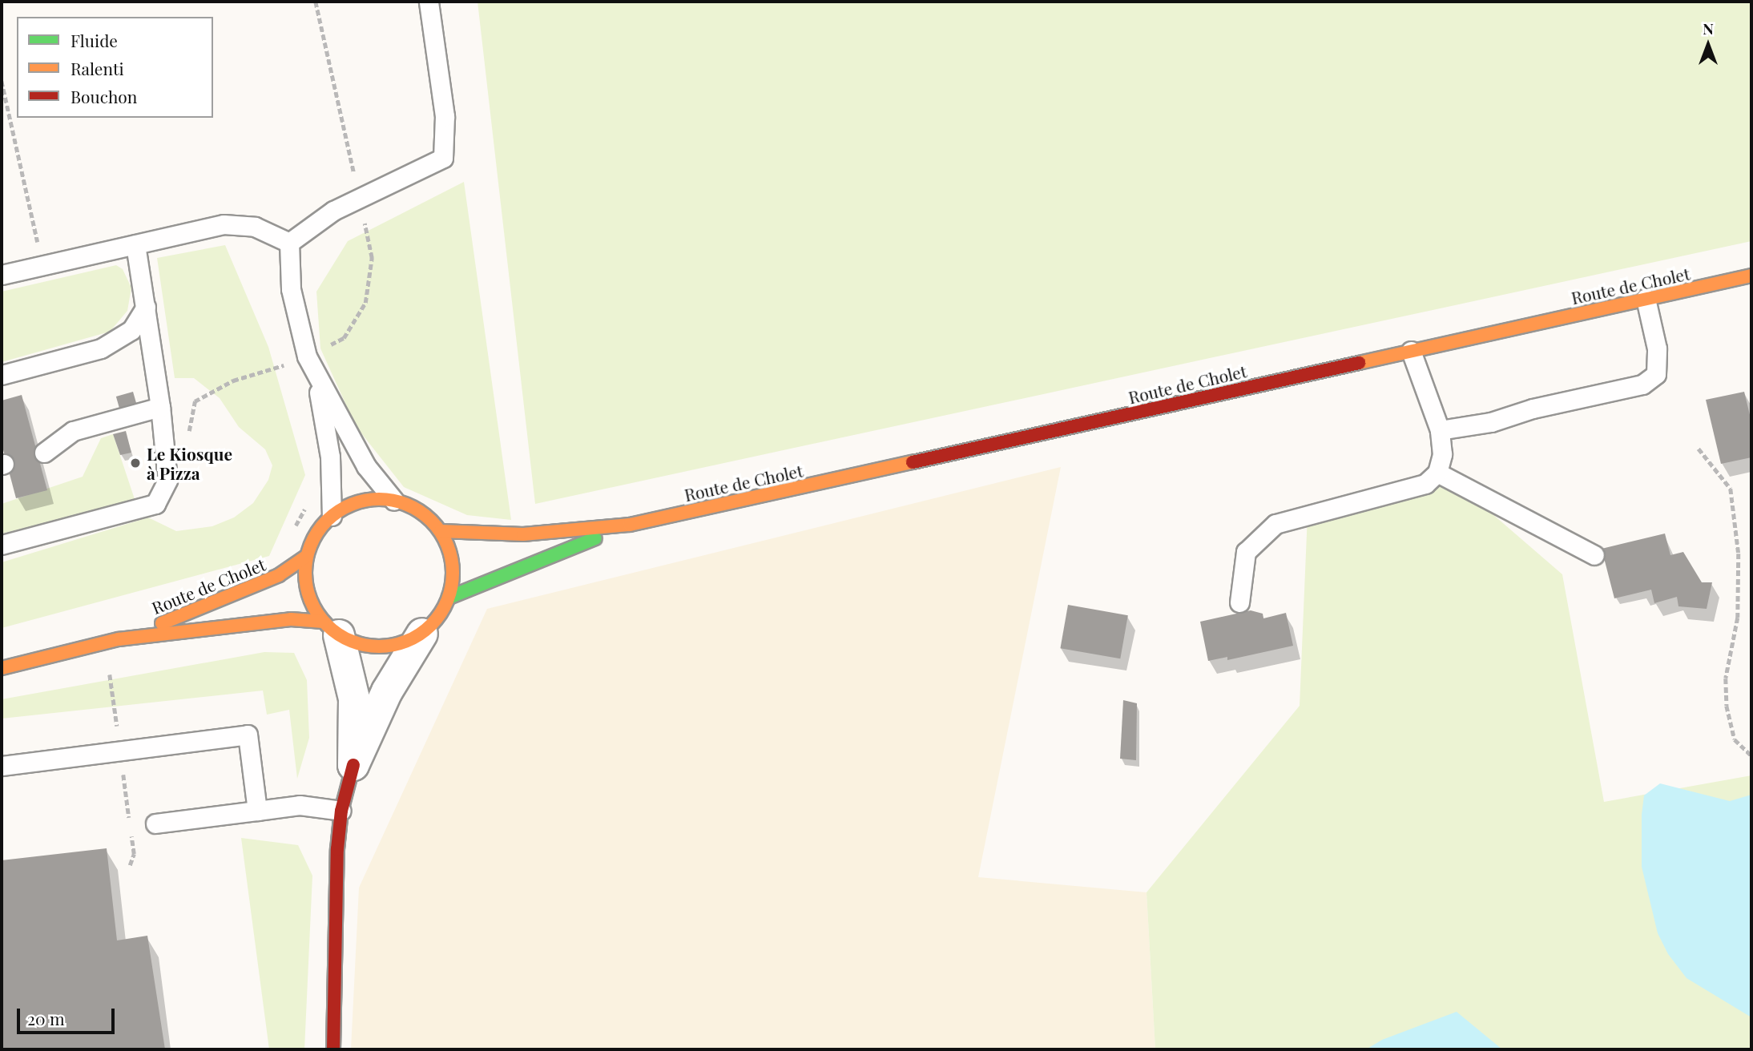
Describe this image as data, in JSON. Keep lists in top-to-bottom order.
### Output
{
  "streets": {
    "main road": ["Route de Cholet"]
  },
  "places": ["Le Kiosque à Pizza"],
  "legend": ["Fluide", "Ralenti", "Bouchon"],
  "scale_bar": "20 m",
  "north": "top"
}
